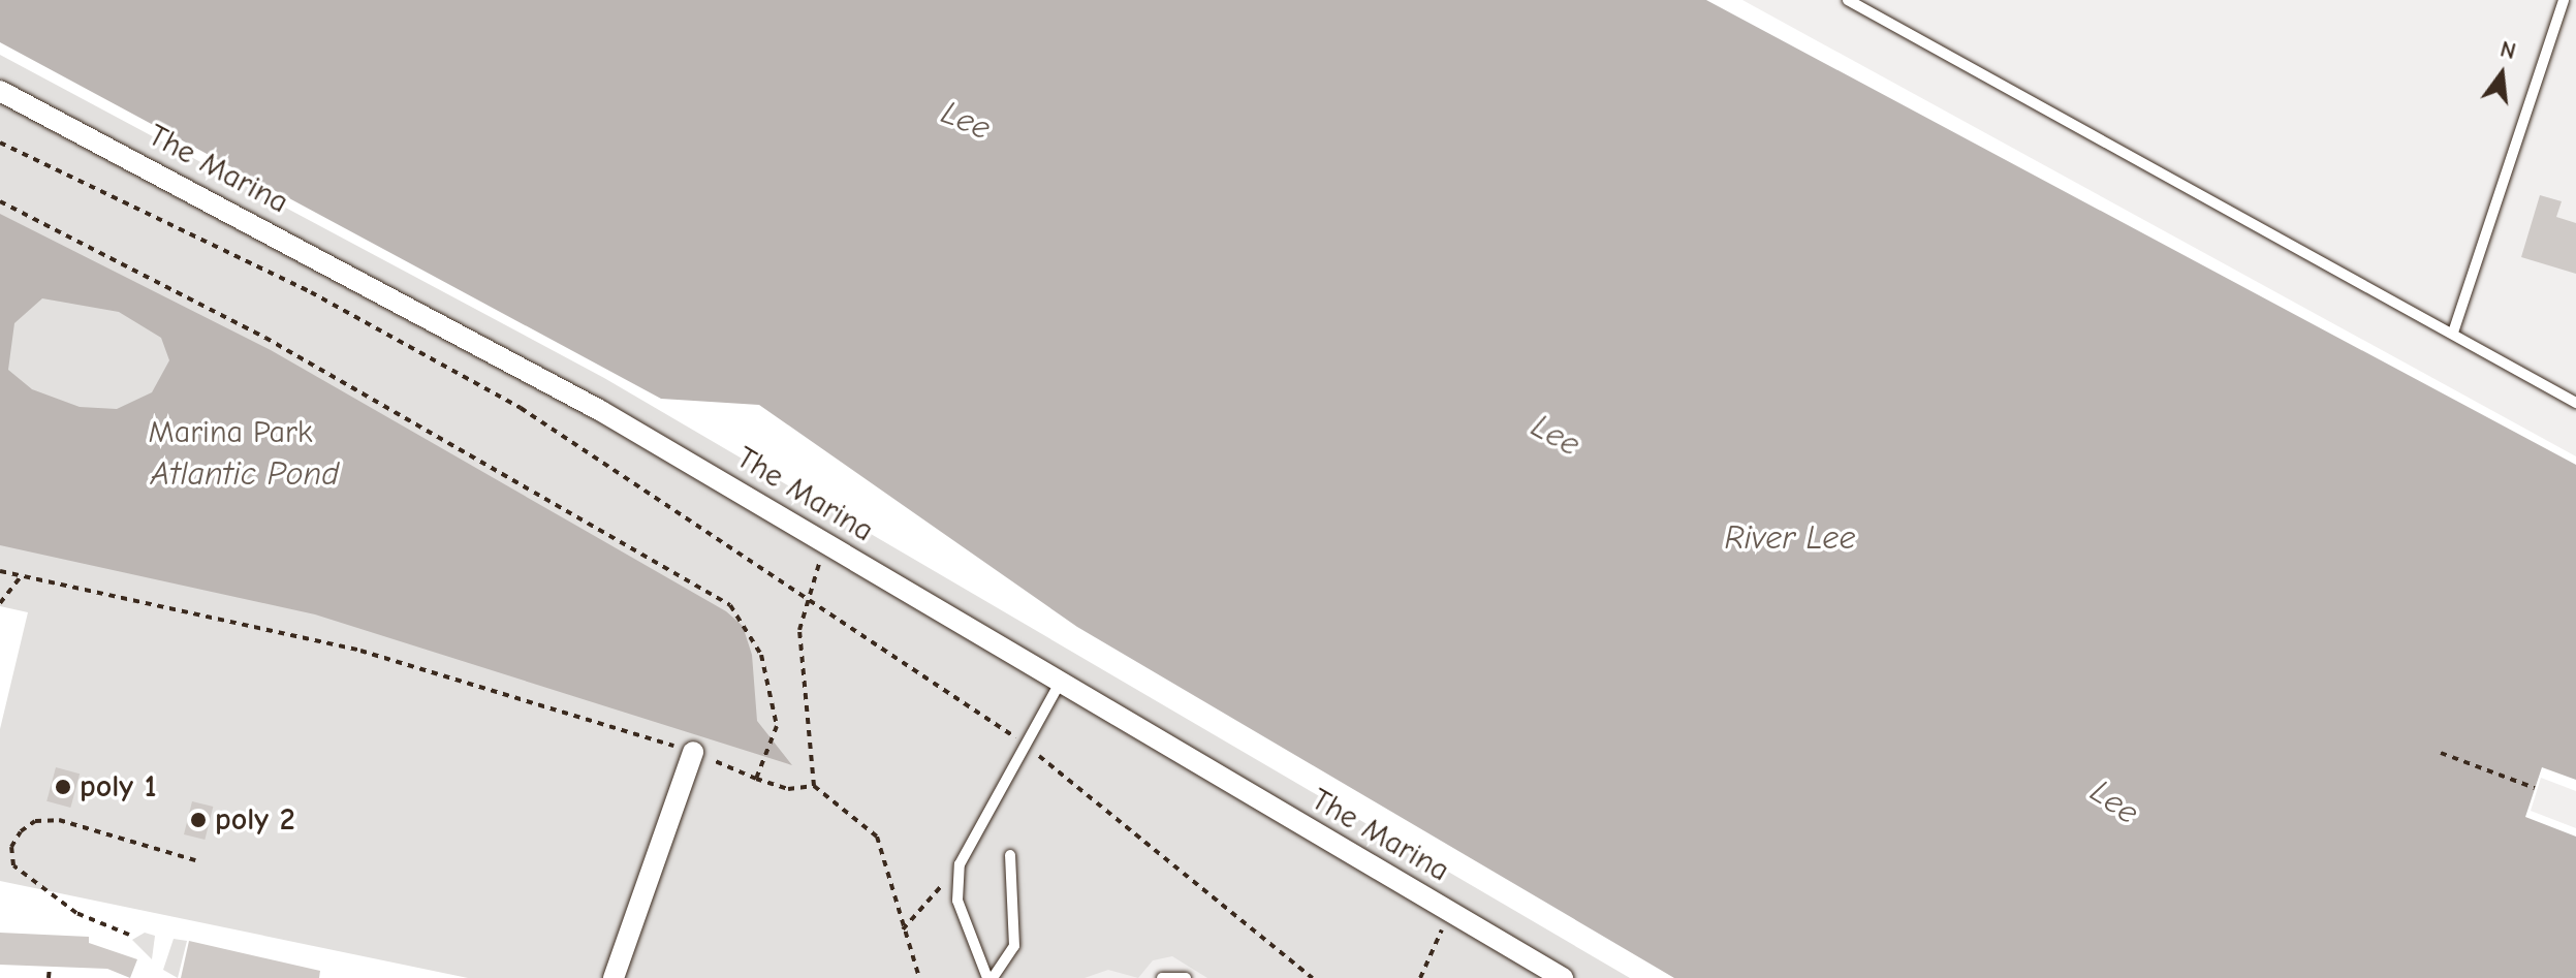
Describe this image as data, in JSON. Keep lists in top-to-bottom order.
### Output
{
  "streets": {
    "street": ["The Marina"]
  },
  "water": ["Lee", "Atlantic Pond", "River Lee"],
  "parks": ["Marina Park"],
  "places": ["poly 1", "poly 2"],
  "north": "top"
}
